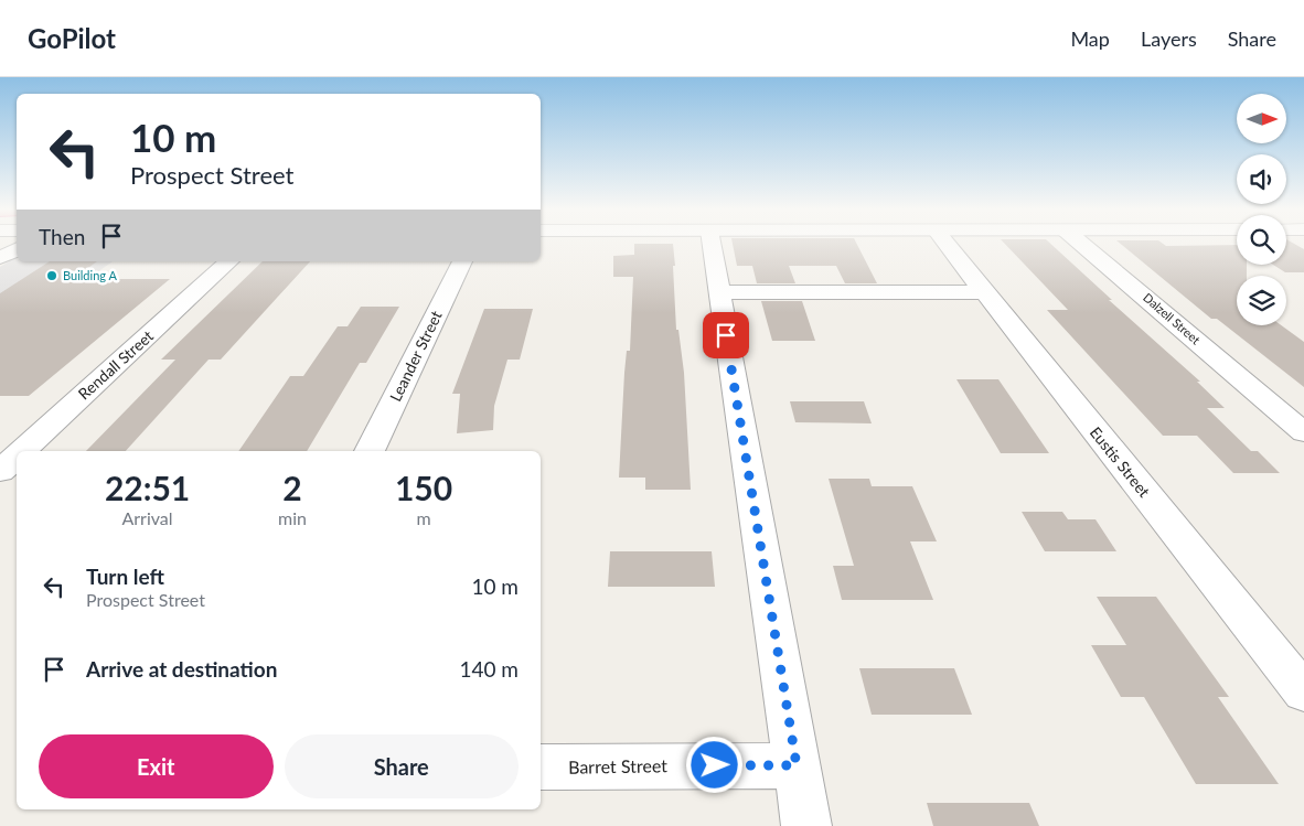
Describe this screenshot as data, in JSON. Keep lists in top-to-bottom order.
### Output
{
  "streets": {
    "street": [
      "Dalzell Street",
      "Leander Street",
      "Rendall Street",
      "Eustis Street",
      "Barret Street"
    ]
  },
  "places": ["Building A"],
  "north": "right",
  "page": {
    "header": "GoPilot",
    "nav": ["Map", "Layers", "Share"],
    "turn": ["10 m", "Prospect Street"],
    "then": "Then",
    "eta": [
      "22:51",
      "Arrival",
      "2",
      "min",
      "150",
      "m"
    ],
    "list": [
      {
        "name": "Turn left",
        "note": "Prospect Street",
        "value": "10 m"
      },
      {
        "name": "Arrive at destination",
        "value": "140 m"
      }
    ],
    "buttons": ["Exit", "Share"]
  }
}
